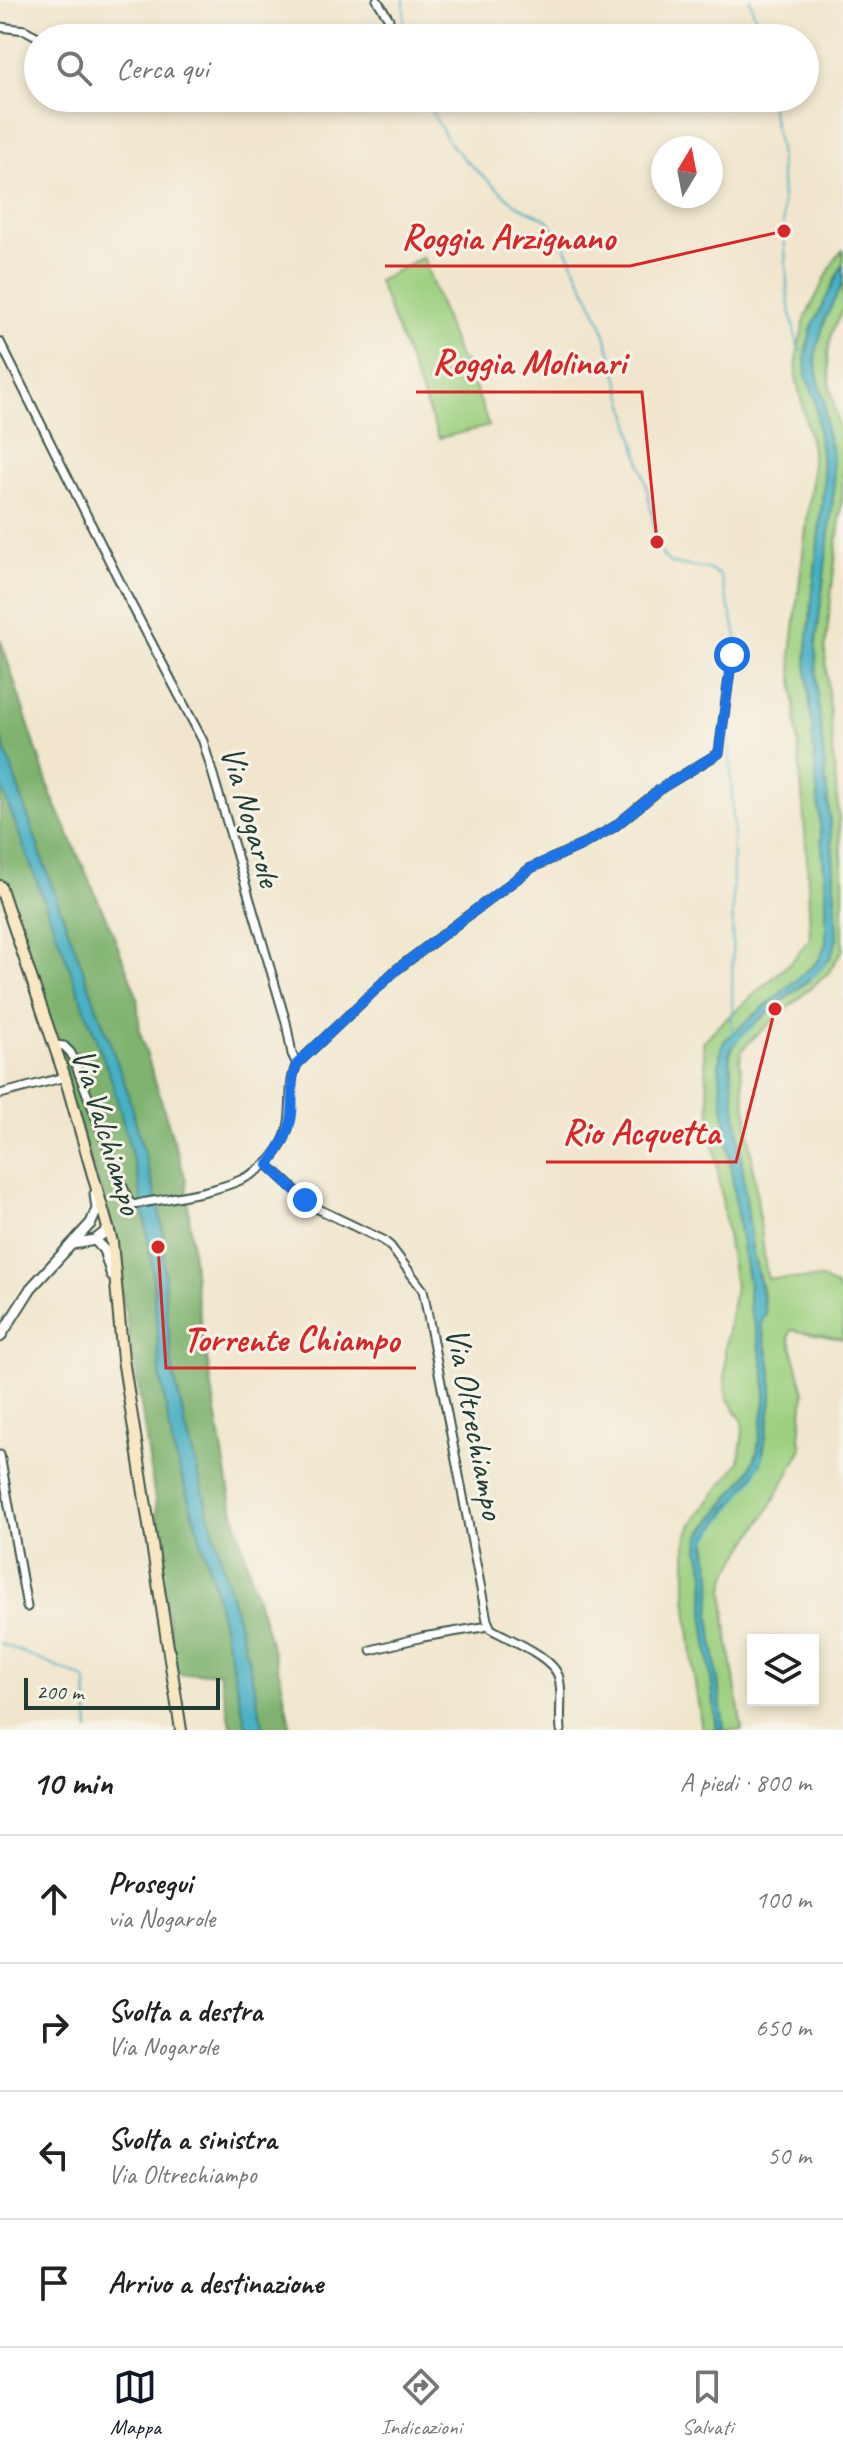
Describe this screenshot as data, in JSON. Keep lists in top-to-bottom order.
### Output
{
  "streets": {
    "main road": ["Via Valchiampo"],
    "street": ["Via Nogarole", "Via Oltrechiampo"]
  },
  "crossings": [
    ["Via Nogarole", "Via Oltrechiampo"]
  ],
  "places": [
    "Roggia Arzignano",
    "Roggia Molinari",
    "Rio Acquetta",
    "Torrente Chiampo"
  ],
  "scale_bar": "200 m",
  "north": "top",
  "page": {
    "search": "Cerca qui",
    "scale": "200 m",
    "heading": ["10 min", "A piedi · 800 m"],
    "list": [
      ["Prosegui", "via Nogarole", "100 m"],
      ["Svolta a destra", "Via Nogarole", "650 m"],
      ["Svolta a sinistra", "Via Oltrechiampo", "50 m"],
      "Arrivo a destinazione"
    ],
    "nav": ["Mappa", "Indicazioni", "Salvati"]
  }
}
